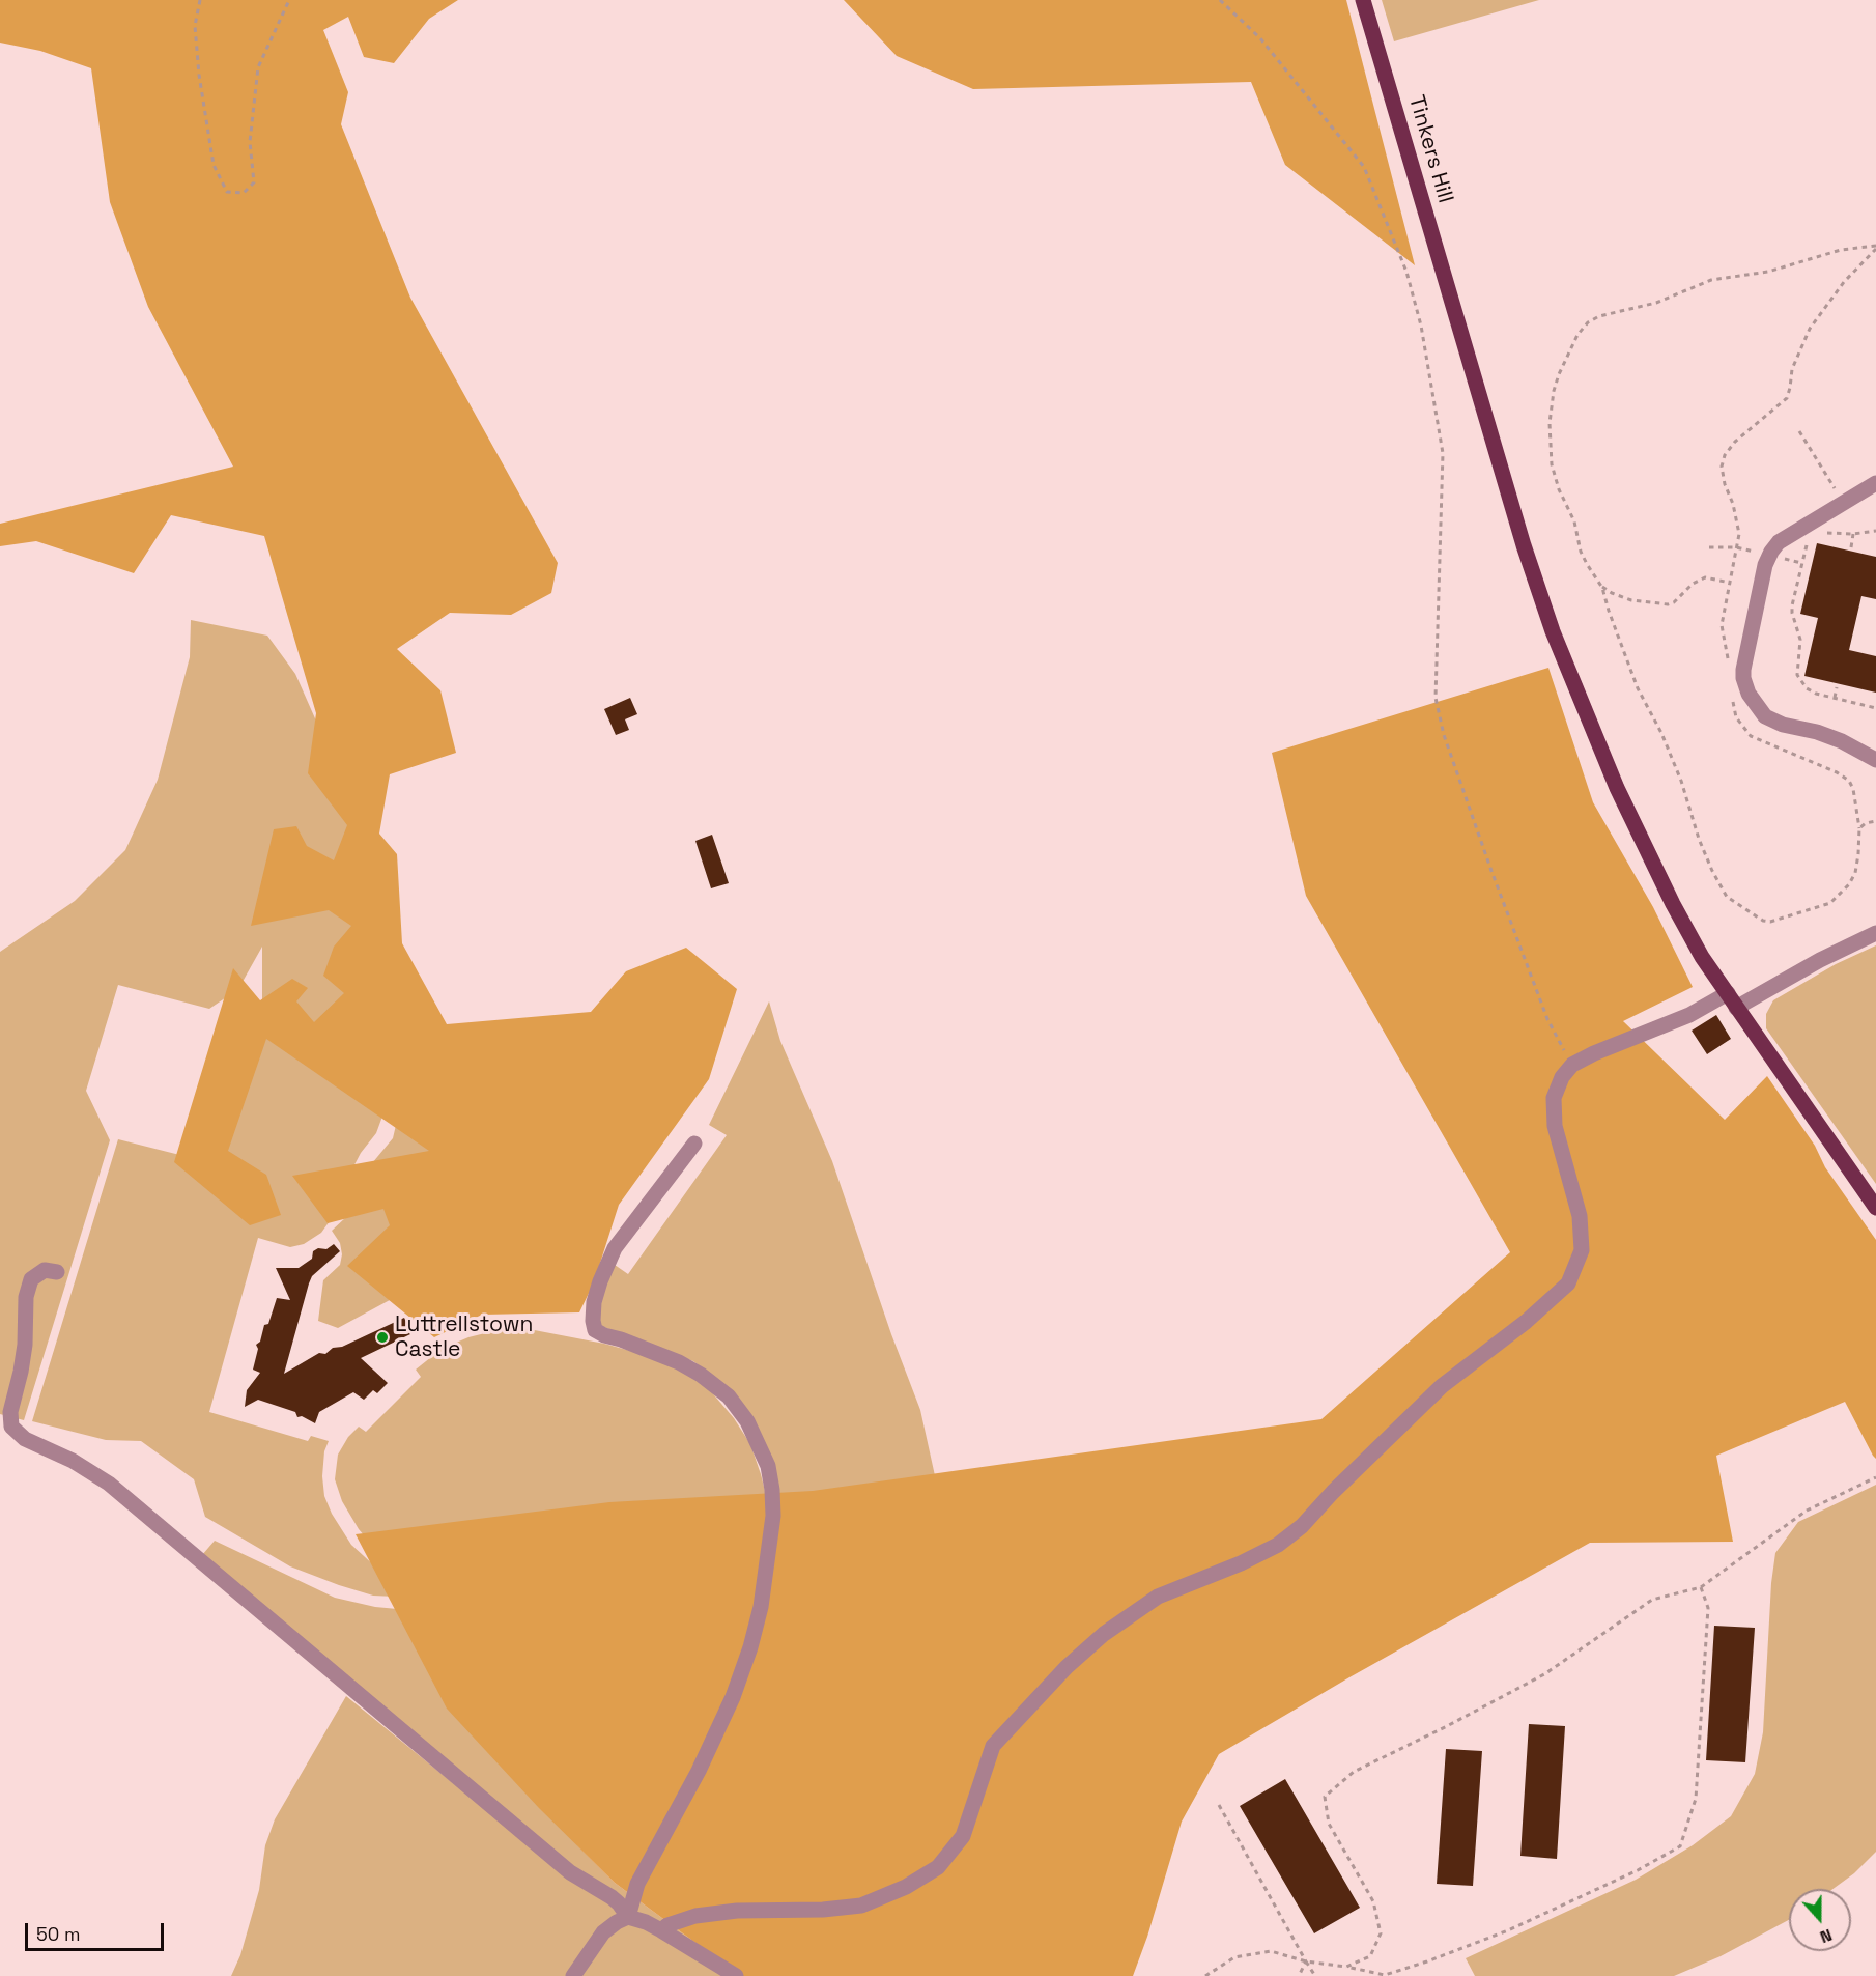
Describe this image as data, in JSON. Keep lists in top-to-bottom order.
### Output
{
  "streets": {
    "main road": ["Tinkers Hill"]
  },
  "places": ["Luttrellstown Castle"],
  "scale_bar": "50 m",
  "north": "bottom"
}
